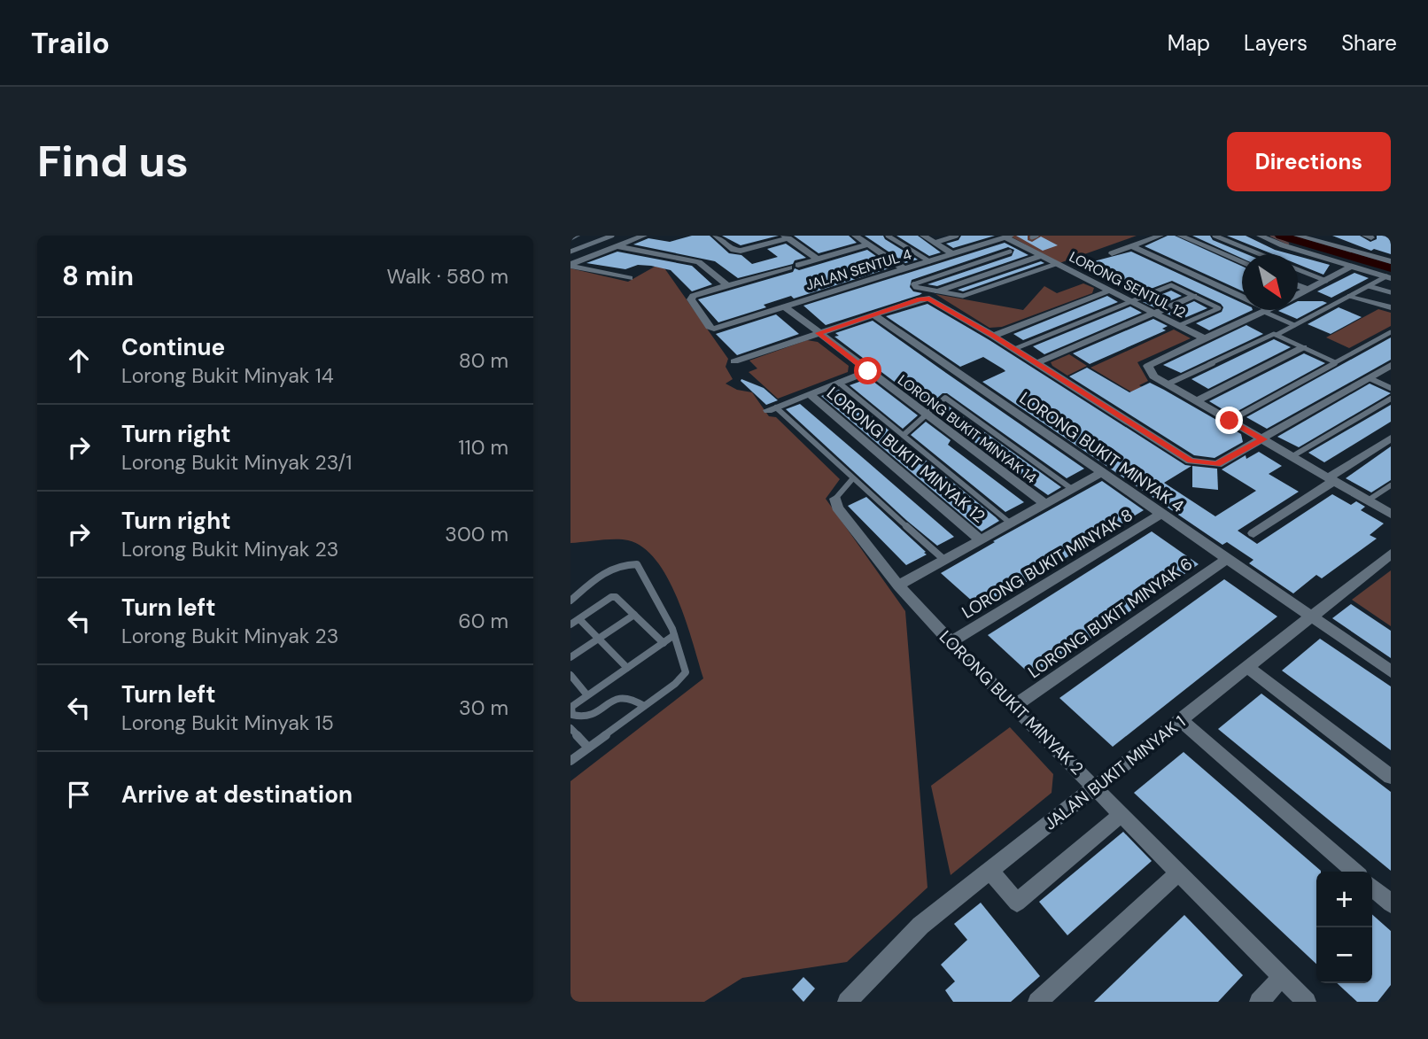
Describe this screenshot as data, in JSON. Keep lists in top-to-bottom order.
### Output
{
  "streets": {
    "street": [
      "JALAN SENTUL 4",
      "LORONG SENTUL 12",
      "LORONG BUKIT MINYAK 14",
      "LORONG BUKIT MINYAK 4",
      "LORONG BUKIT MINYAK 12",
      "LORONG BUKIT MINYAK 8",
      "LORONG BUKIT MINYAK 6",
      "LORONG BUKIT MINYAK 2",
      "JALAN BUKIT MINYAK 1"
    ]
  },
  "crossings": [
    ["JALAN SENTUL 4", "LORONG SENTUL 12"],
    ["JALAN SENTUL 4", "LORONG BUKIT MINYAK 14"],
    ["LORONG BUKIT MINYAK 4", "LORONG BUKIT MINYAK 8"],
    ["LORONG BUKIT MINYAK 4", "LORONG BUKIT MINYAK 6"],
    ["LORONG BUKIT MINYAK 4", "JALAN BUKIT MINYAK 1"],
    ["LORONG BUKIT MINYAK 8", "LORONG BUKIT MINYAK 2"],
    ["LORONG BUKIT MINYAK 6", "LORONG BUKIT MINYAK 2"],
    ["LORONG BUKIT MINYAK 2", "JALAN BUKIT MINYAK 1"]
  ],
  "north": "bottom right",
  "page": {
    "header": "Trailo",
    "nav": ["Map", "Layers", "Share"],
    "buttons": "Directions",
    "title": "Find us",
    "heading": ["8 min", "Walk · 580 m"],
    "list": [
      ["Continue", "Lorong Bukit Minyak 14", "80 m"],
      ["Turn right", "Lorong Bukit Minyak 23/1", "110 m"],
      ["Turn right", "Lorong Bukit Minyak 23", "300 m"],
      ["Turn left", "Lorong Bukit Minyak 23", "60 m"],
      ["Turn left", "Lorong Bukit Minyak 15", "30 m"],
      "Arrive at destination"
    ],
    "map_buttons": ["+", "−"]
  }
}
